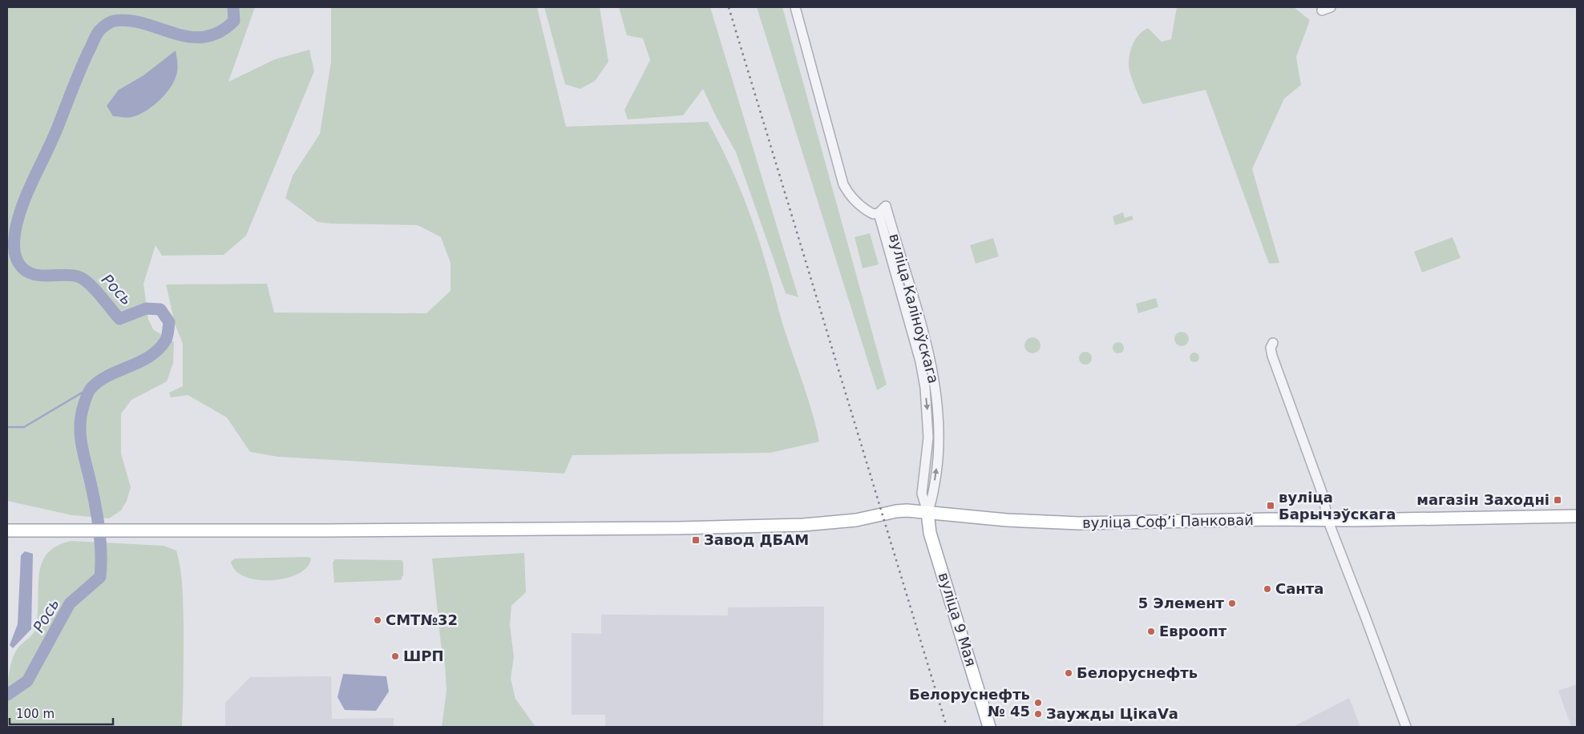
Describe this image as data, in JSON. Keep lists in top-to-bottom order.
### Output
{
  "streets": {
    "main road": ["вуліца Софʼі Панковай", "вуліца 9 Мая"],
    "street": ["вуліца Каліноўскага"]
  },
  "crossings": [
    ["вуліца Каліноўскага", "вуліца Софʼі Панковай"],
    ["вуліца Каліноўскага", "вуліца 9 Мая"],
    ["вуліца Софʼі Панковай", "вуліца 9 Мая"]
  ],
  "water": ["Рось"],
  "places": {
    "transit": ["магазін Заходні", "вуліца Барычэўскага", "Завод ДБАМ"],
    "other": [
      "Санта",
      "5 Элемент",
      "СМТ№32",
      "Евроопт",
      "ШРП",
      "Белоруснефть",
      "Белоруснефть № 45",
      "Заужды ЦікаVа"
    ]
  },
  "scale_bar": "100 m"
}
